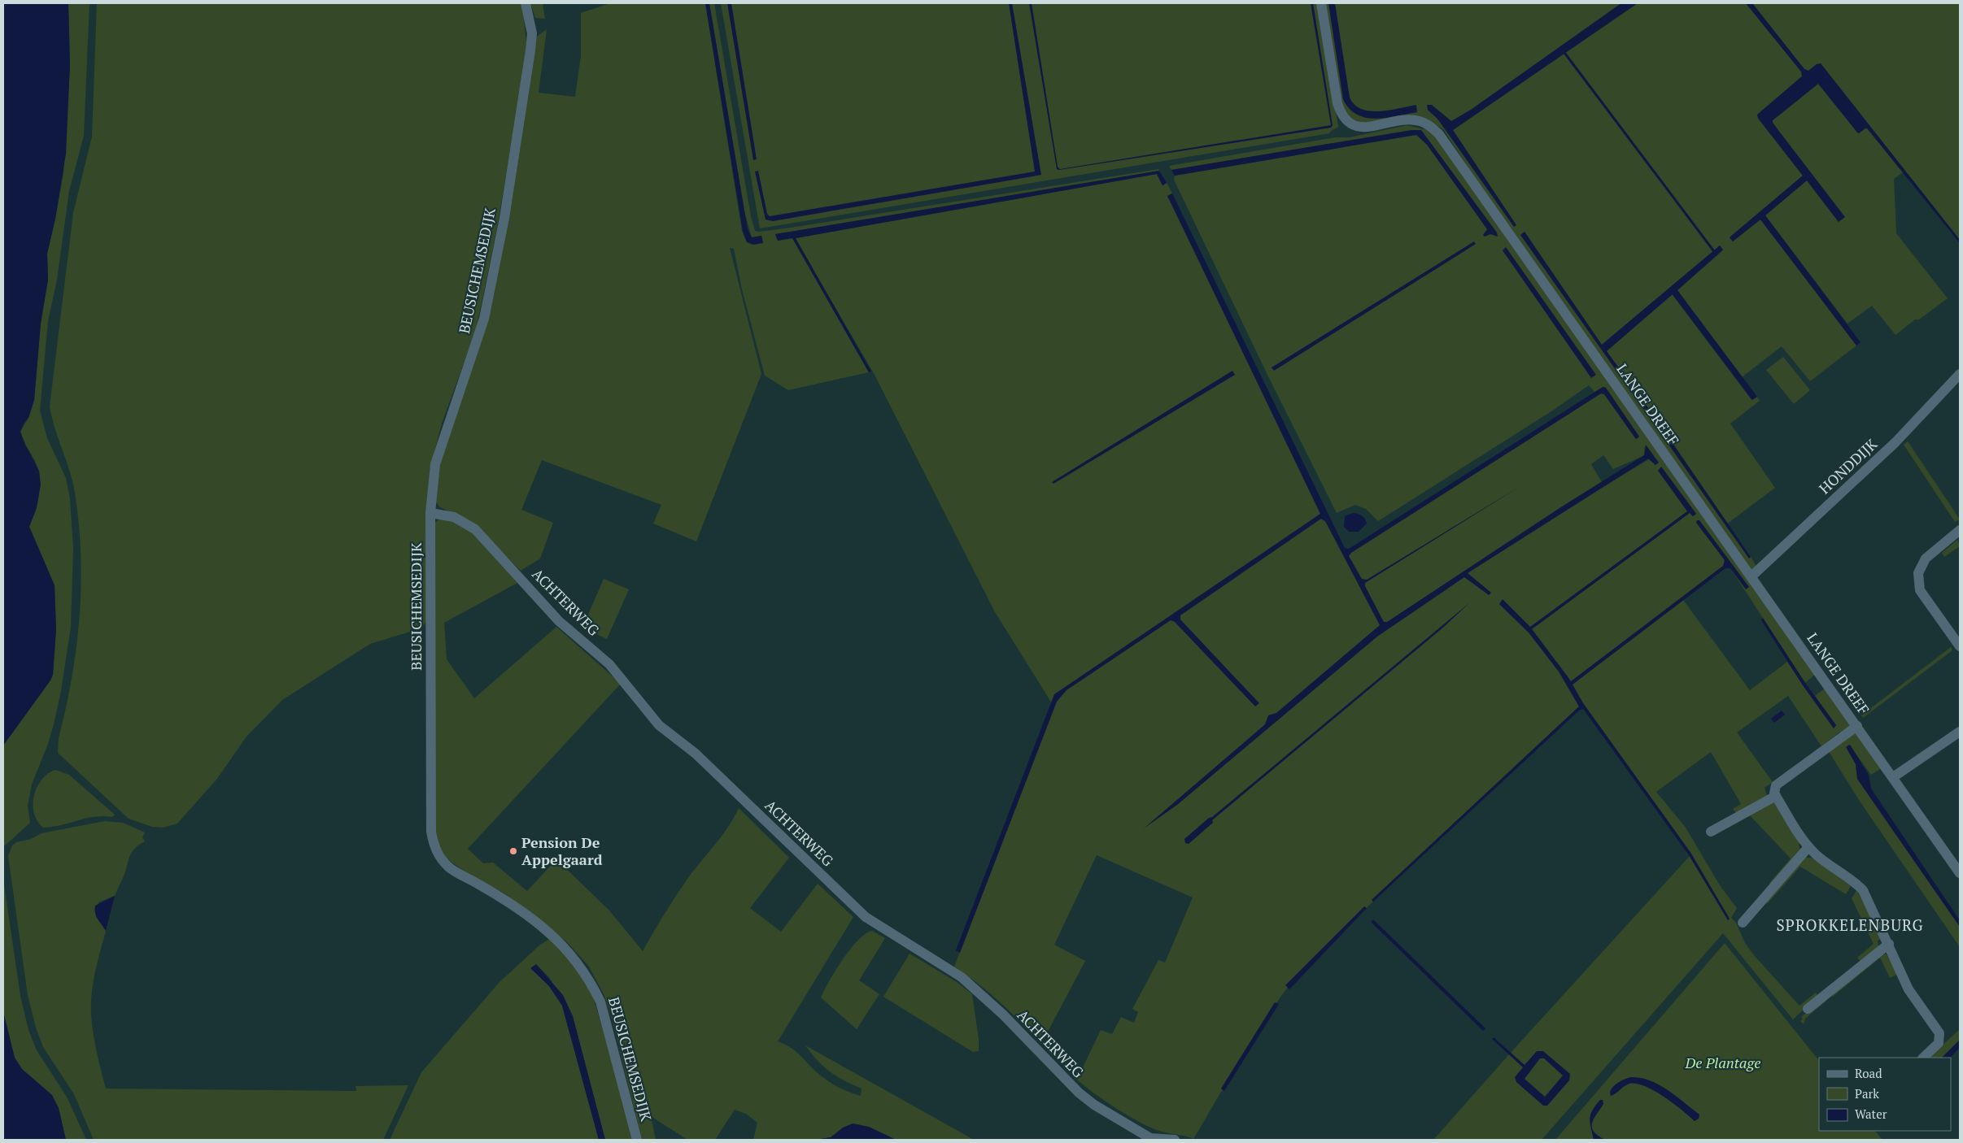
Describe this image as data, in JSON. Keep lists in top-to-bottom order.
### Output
{
  "streets": {
    "street": [
      "BEUSICHEMSEDIJK",
      "LANGE DREEF",
      "HONDDIJK",
      "ACHTERWEG"
    ]
  },
  "crossings": [
    ["BEUSICHEMSEDIJK", "ACHTERWEG"],
    ["LANGE DREEF", "HONDDIJK"]
  ],
  "districts": ["SPROKKELENBURG"],
  "parks": ["De Plantage"],
  "places": ["Pension De Appelgaard"],
  "legend": ["Road", "Park", "Water"]
}
